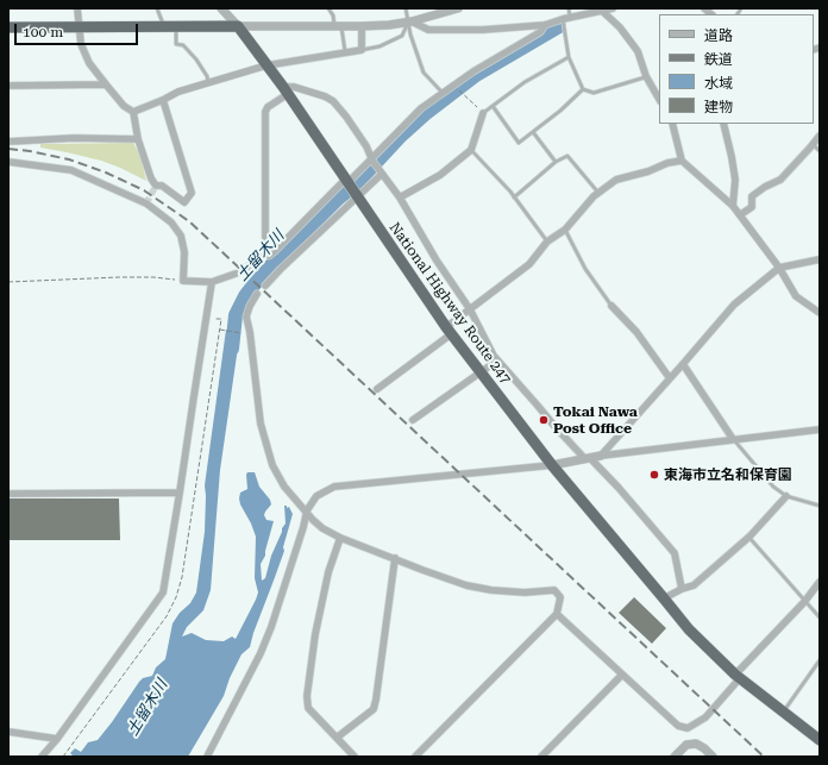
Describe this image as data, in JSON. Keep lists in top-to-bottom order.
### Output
{
  "streets": {
    "highway": ["National Highway Route 247"]
  },
  "water": ["土留木川"],
  "places": ["Tokai Nawa Post Office", "東海市立名和保育園"],
  "legend": [
    "道路",
    "鉄道",
    "水域",
    "建物"
  ],
  "scale_bar": "100 m"
}
